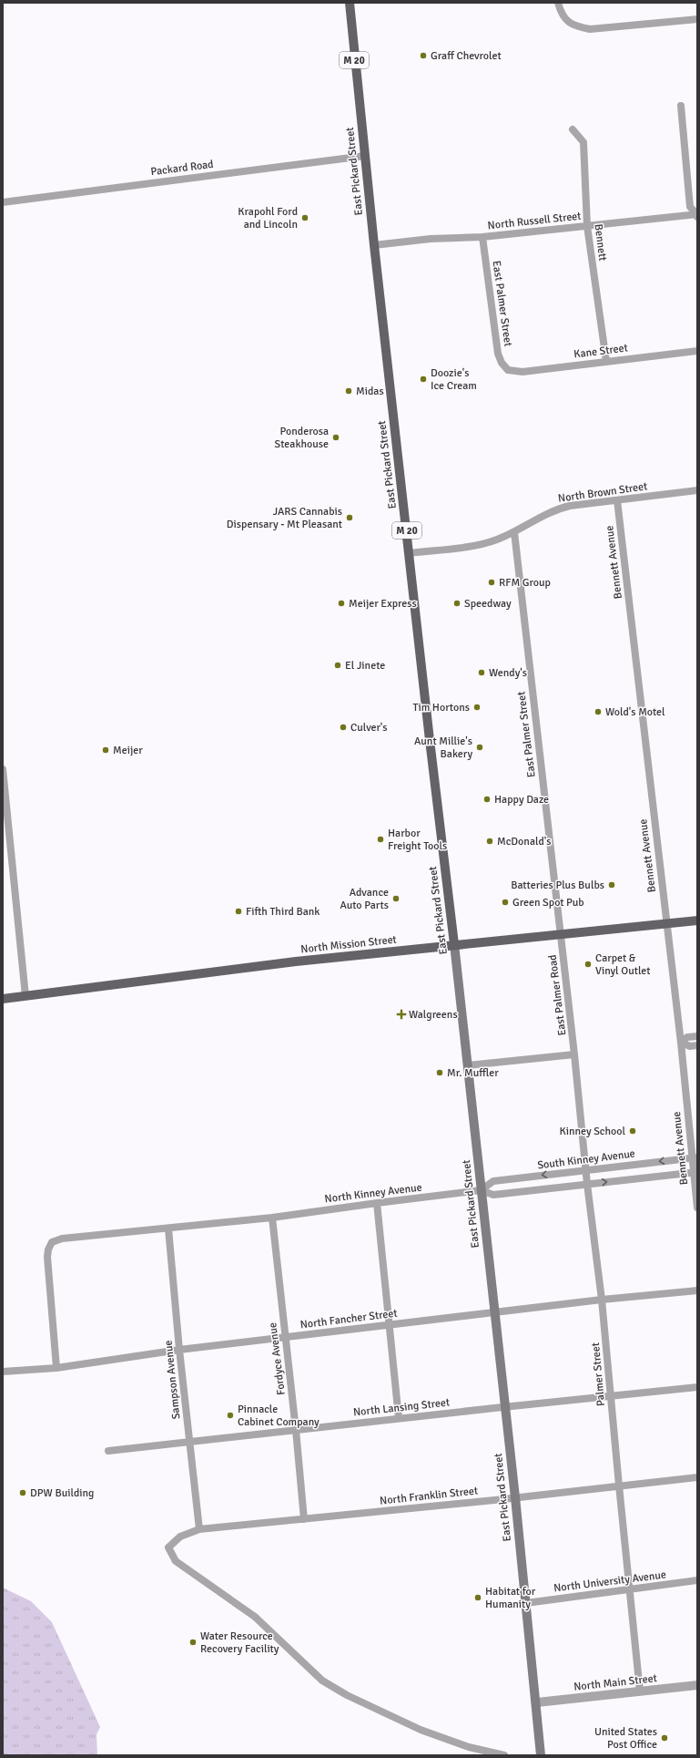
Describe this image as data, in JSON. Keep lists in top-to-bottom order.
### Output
{
  "streets": {
    "main road": ["M 20", "East Pickard Street", "North Mission Street"],
    "street": [
      "Packard Road",
      "North Russell Street",
      "Bennett",
      "East Palmer Street",
      "Kane Street",
      "North Brown Street",
      "Bennett Avenue",
      "East Palmer Road",
      "South Kinney Avenue",
      "North Kinney Avenue",
      "North Fancher Street",
      "Fordyce Avenue",
      "Palmer Street",
      "Sampson Avenue",
      "North Lansing Street",
      "North Franklin Street",
      "North University Avenue",
      "North Main Street"
    ]
  },
  "crossings": [
    ["Packard Road", "East Pickard Street"],
    ["East Pickard Street", "North Russell Street"],
    ["East Pickard Street", "North Brown Street"],
    ["East Pickard Street", "North Mission Street"],
    ["East Pickard Street", "South Kinney Avenue"],
    ["East Pickard Street", "North Kinney Avenue"],
    ["East Pickard Street", "North Fancher Street"],
    ["East Pickard Street", "North Lansing Street"],
    ["East Pickard Street", "North Franklin Street"],
    ["East Pickard Street", "North University Avenue"],
    ["East Pickard Street", "North Main Street"],
    ["North Russell Street", "Bennett"],
    ["North Russell Street", "East Palmer Street"],
    ["Bennett", "Kane Street"],
    ["East Palmer Street", "Kane Street"],
    ["East Palmer Street", "North Brown Street"],
    ["East Palmer Street", "North Mission Street"],
    ["East Palmer Street", "East Palmer Road"],
    ["North Brown Street", "Bennett Avenue"],
    ["Bennett Avenue", "North Mission Street"],
    ["Bennett Avenue", "South Kinney Avenue"],
    ["Bennett Avenue", "North Kinney Avenue"],
    ["North Mission Street", "East Palmer Road"],
    ["East Palmer Road", "Palmer Street"],
    ["South Kinney Avenue", "North Kinney Avenue"],
    ["South Kinney Avenue", "Palmer Street"],
    ["North Kinney Avenue", "North Fancher Street"],
    ["North Kinney Avenue", "Fordyce Avenue"],
    ["North Kinney Avenue", "Palmer Street"],
    ["North Kinney Avenue", "Sampson Avenue"],
    ["North Fancher Street", "Fordyce Avenue"],
    ["North Fancher Street", "Palmer Street"],
    ["North Fancher Street", "Sampson Avenue"],
    ["Fordyce Avenue", "North Lansing Street"],
    ["Fordyce Avenue", "North Franklin Street"],
    ["Palmer Street", "North Lansing Street"],
    ["Palmer Street", "North Franklin Street"],
    ["Palmer Street", "North University Avenue"],
    ["Palmer Street", "North Main Street"],
    ["Sampson Avenue", "North Lansing Street"],
    ["Sampson Avenue", "North Franklin Street"]
  ],
  "one_way": ["South Kinney Avenue"],
  "places": {
    "other": [
      "Graff Chevrolet",
      "Krapohl Ford and Lincoln",
      "Doozie's Ice Cream",
      "Midas",
      "Ponderosa Steakhouse",
      "JARS Cannabis Dispensary - Mt Pleasant",
      "RFM Group",
      "Meijer Express",
      "Speedway",
      "El Jinete",
      "Wendy's",
      "Tim Hortons",
      "Wold's Motel",
      "Culver's",
      "Aunt Millie's Bakery",
      "Meijer",
      "Happy Daze",
      "Harbor Freight Tools",
      "McDonald's",
      "Batteries Plus Bulbs",
      "Advance Auto Parts",
      "Green Spot Pub",
      "Fifth Third Bank",
      "Carpet & Vinyl Outlet",
      "Mr. Muffler",
      "Kinney School",
      "Pinnacle Cabinet Company",
      "DPW Building",
      "Habitat for Humanity",
      "Water Resource Recovery Facility",
      "United States Post Office"
    ],
    "health": ["Walgreens"]
  }
}
